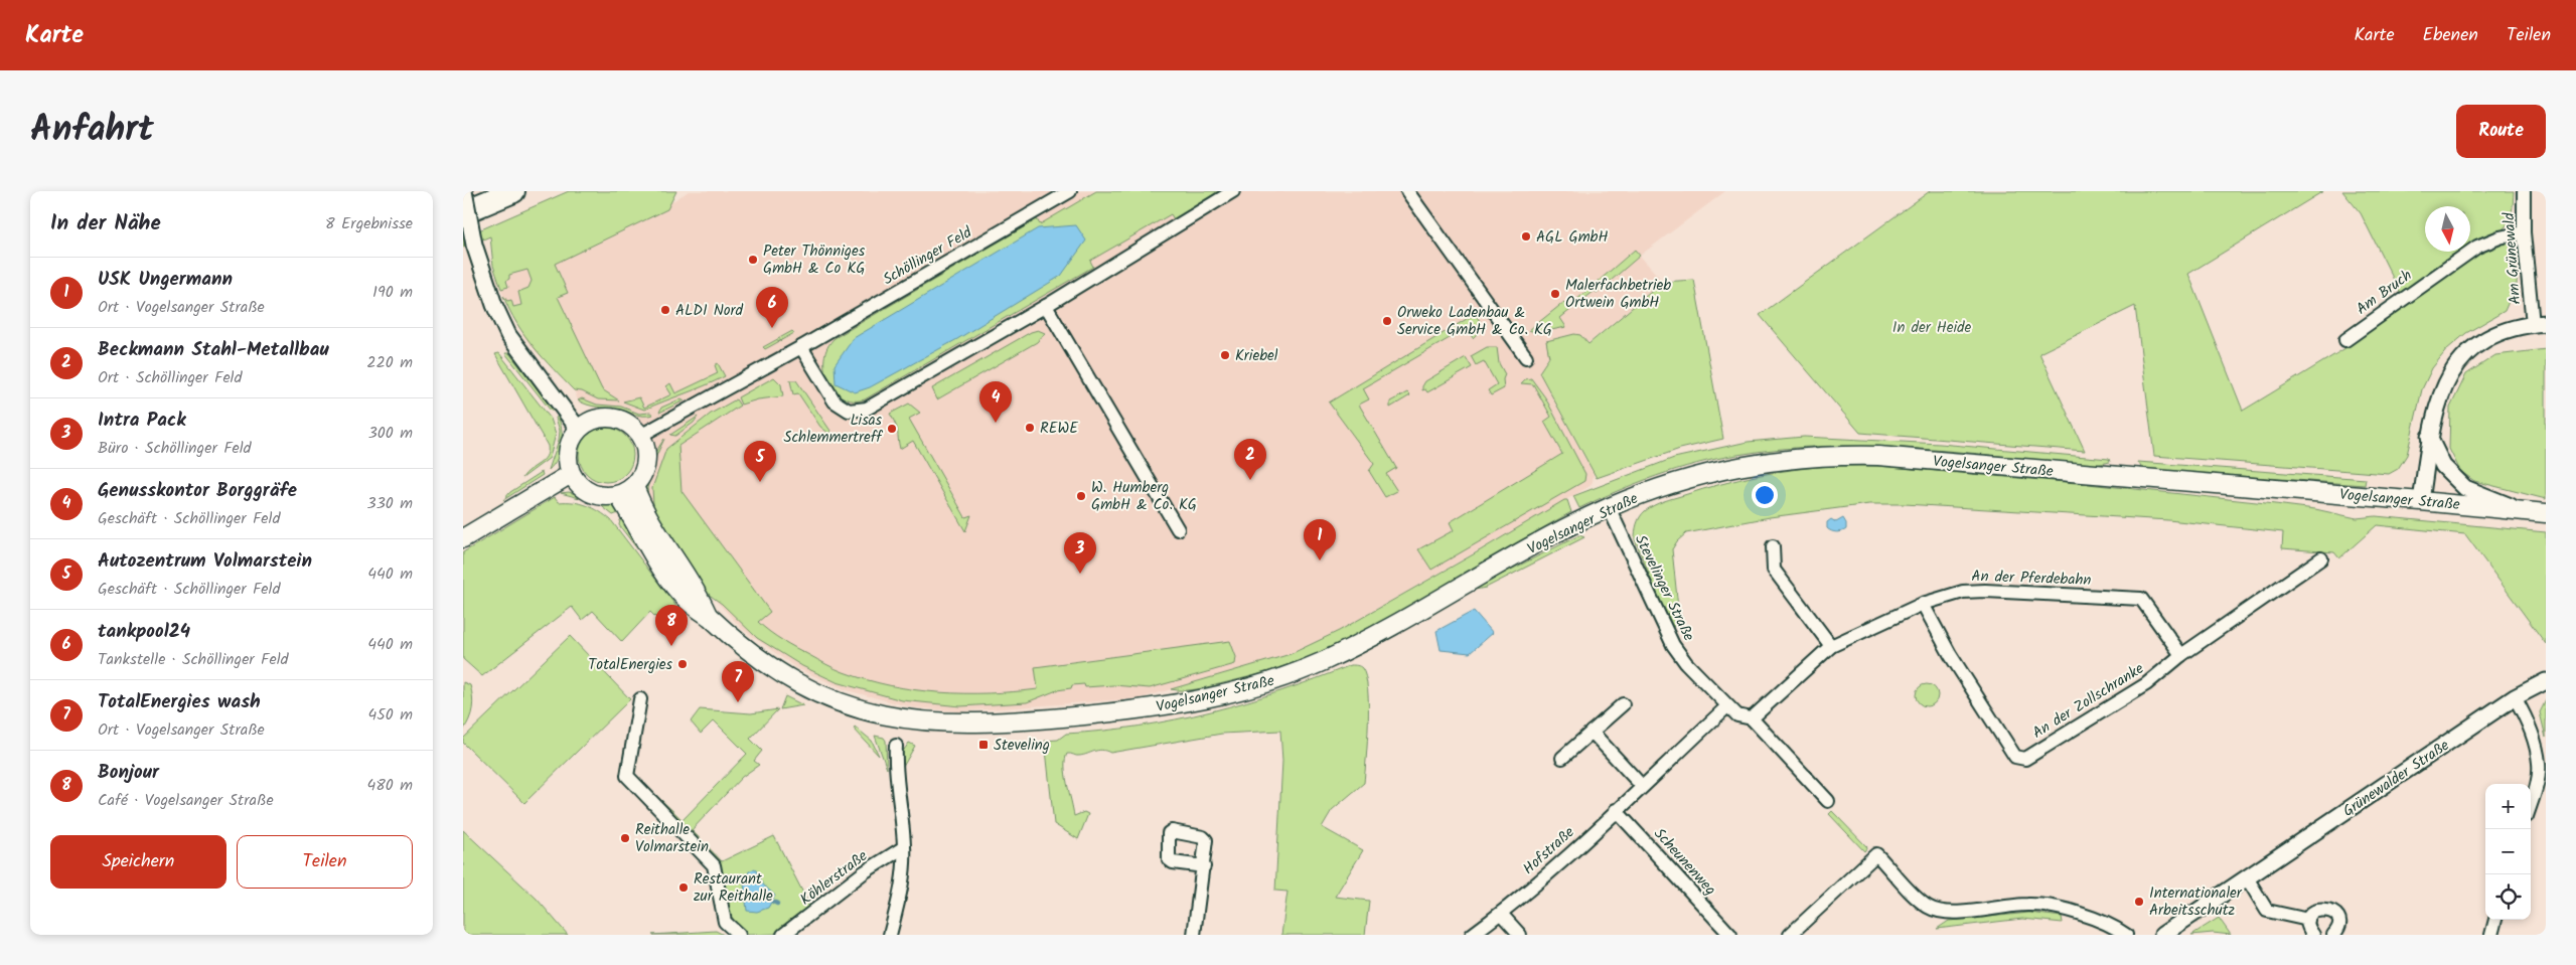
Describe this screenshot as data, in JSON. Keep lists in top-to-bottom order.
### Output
{
  "streets": {
    "main road": ["Vogelsanger Straße"],
    "street": [
      "Schöllinger Feld",
      "Am Grünewald",
      "Am Bruch",
      "An der Pferdebahn",
      "Stevelinger Straße",
      "An der Zollschranke",
      "Grünewalder Straße",
      "Hofstraße",
      "Scheunenweg",
      "Köhlerstraße"
    ]
  },
  "crossings": [
    ["Schöllinger Feld", "Vogelsanger Straße"],
    ["Am Grünewald", "Am Bruch"],
    ["Vogelsanger Straße", "Stevelinger Straße"],
    ["An der Pferdebahn", "Stevelinger Straße"],
    ["An der Pferdebahn", "An der Zollschranke"],
    ["Stevelinger Straße", "Hofstraße"],
    ["Hofstraße", "Scheunenweg"]
  ],
  "parks": ["In der Heide"],
  "places": {
    "other": [
      "AGL GmbH",
      "Peter Thönniges GmbH & Co KG",
      "Malerfachbetrieb Ortwein GmbH",
      "ALDI Nord",
      "Orweko Ladenbau & Service GmbH & Co. KG",
      "Kriebel",
      "REWE",
      "Lisas Schlemmertreff",
      "W. Humberg GmbH & Co. KG",
      "TotalEnergies",
      "Reithalle Volmarstein",
      "Restaurant zur Reithalle",
      "Internationaler Arbeitsschutz"
    ],
    "transit": ["Steveling"]
  },
  "north": "bottom",
  "page": {
    "header": "Karte",
    "nav": ["Karte", "Ebenen", "Teilen"],
    "title": "Anfahrt",
    "buttons": [
      "Route",
      ["Speichern", "Teilen"]
    ],
    "heading": ["In der Nähe", "8 Ergebnisse"],
    "list": [
      {
        "mark": "1",
        "name": "USK Ungermann",
        "note": "Ort · Vogelsanger Straße",
        "value": "190 m"
      },
      {
        "mark": "2",
        "name": "Beckmann Stahl-Metallbau",
        "note": "Ort · Schöllinger Feld",
        "value": "220 m"
      },
      {
        "mark": "3",
        "name": "Intra Pack",
        "note": "Büro · Schöllinger Feld",
        "value": "300 m"
      },
      {
        "mark": "4",
        "name": "Genusskontor Borggräfe",
        "note": "Geschäft · Schöllinger Feld",
        "value": "330 m"
      },
      {
        "mark": "5",
        "name": "Autozentrum Volmarstein",
        "note": "Geschäft · Schöllinger Feld",
        "value": "440 m"
      },
      {
        "mark": "6",
        "name": "tankpool24",
        "note": "Tankstelle · Schöllinger Feld",
        "value": "440 m"
      },
      {
        "mark": "7",
        "name": "TotalEnergies wash",
        "note": "Ort · Vogelsanger Straße",
        "value": "450 m"
      },
      {
        "mark": "8",
        "name": "Bonjour",
        "note": "Café · Vogelsanger Straße",
        "value": "480 m"
      }
    ],
    "pins": [
      "6",
      "4",
      "2",
      "5",
      "1",
      "3",
      "8",
      "7"
    ],
    "map_buttons": ["+", "−"]
  }
}
